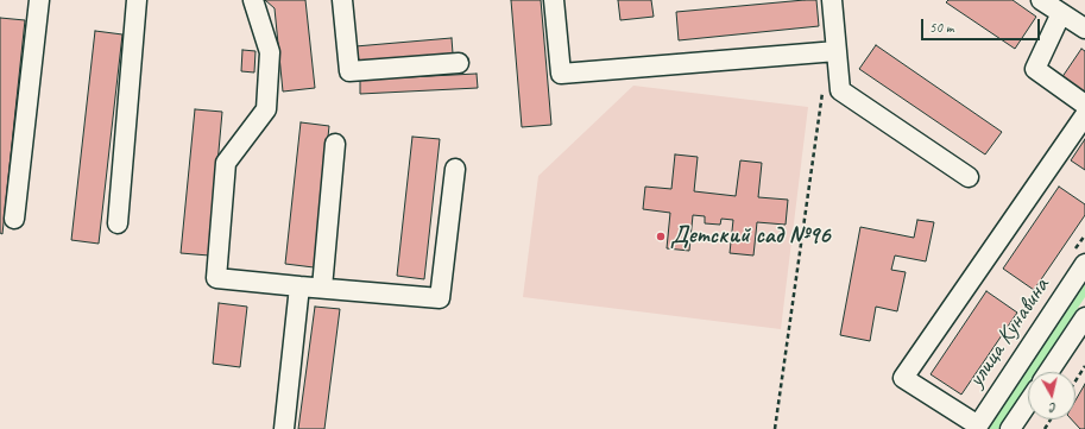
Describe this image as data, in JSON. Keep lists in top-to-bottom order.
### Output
{
  "streets": {
    "street": ["улица Кунавина"]
  },
  "places": ["Детский сад №96"],
  "scale_bar": "50 m",
  "north": "bottom"
}
